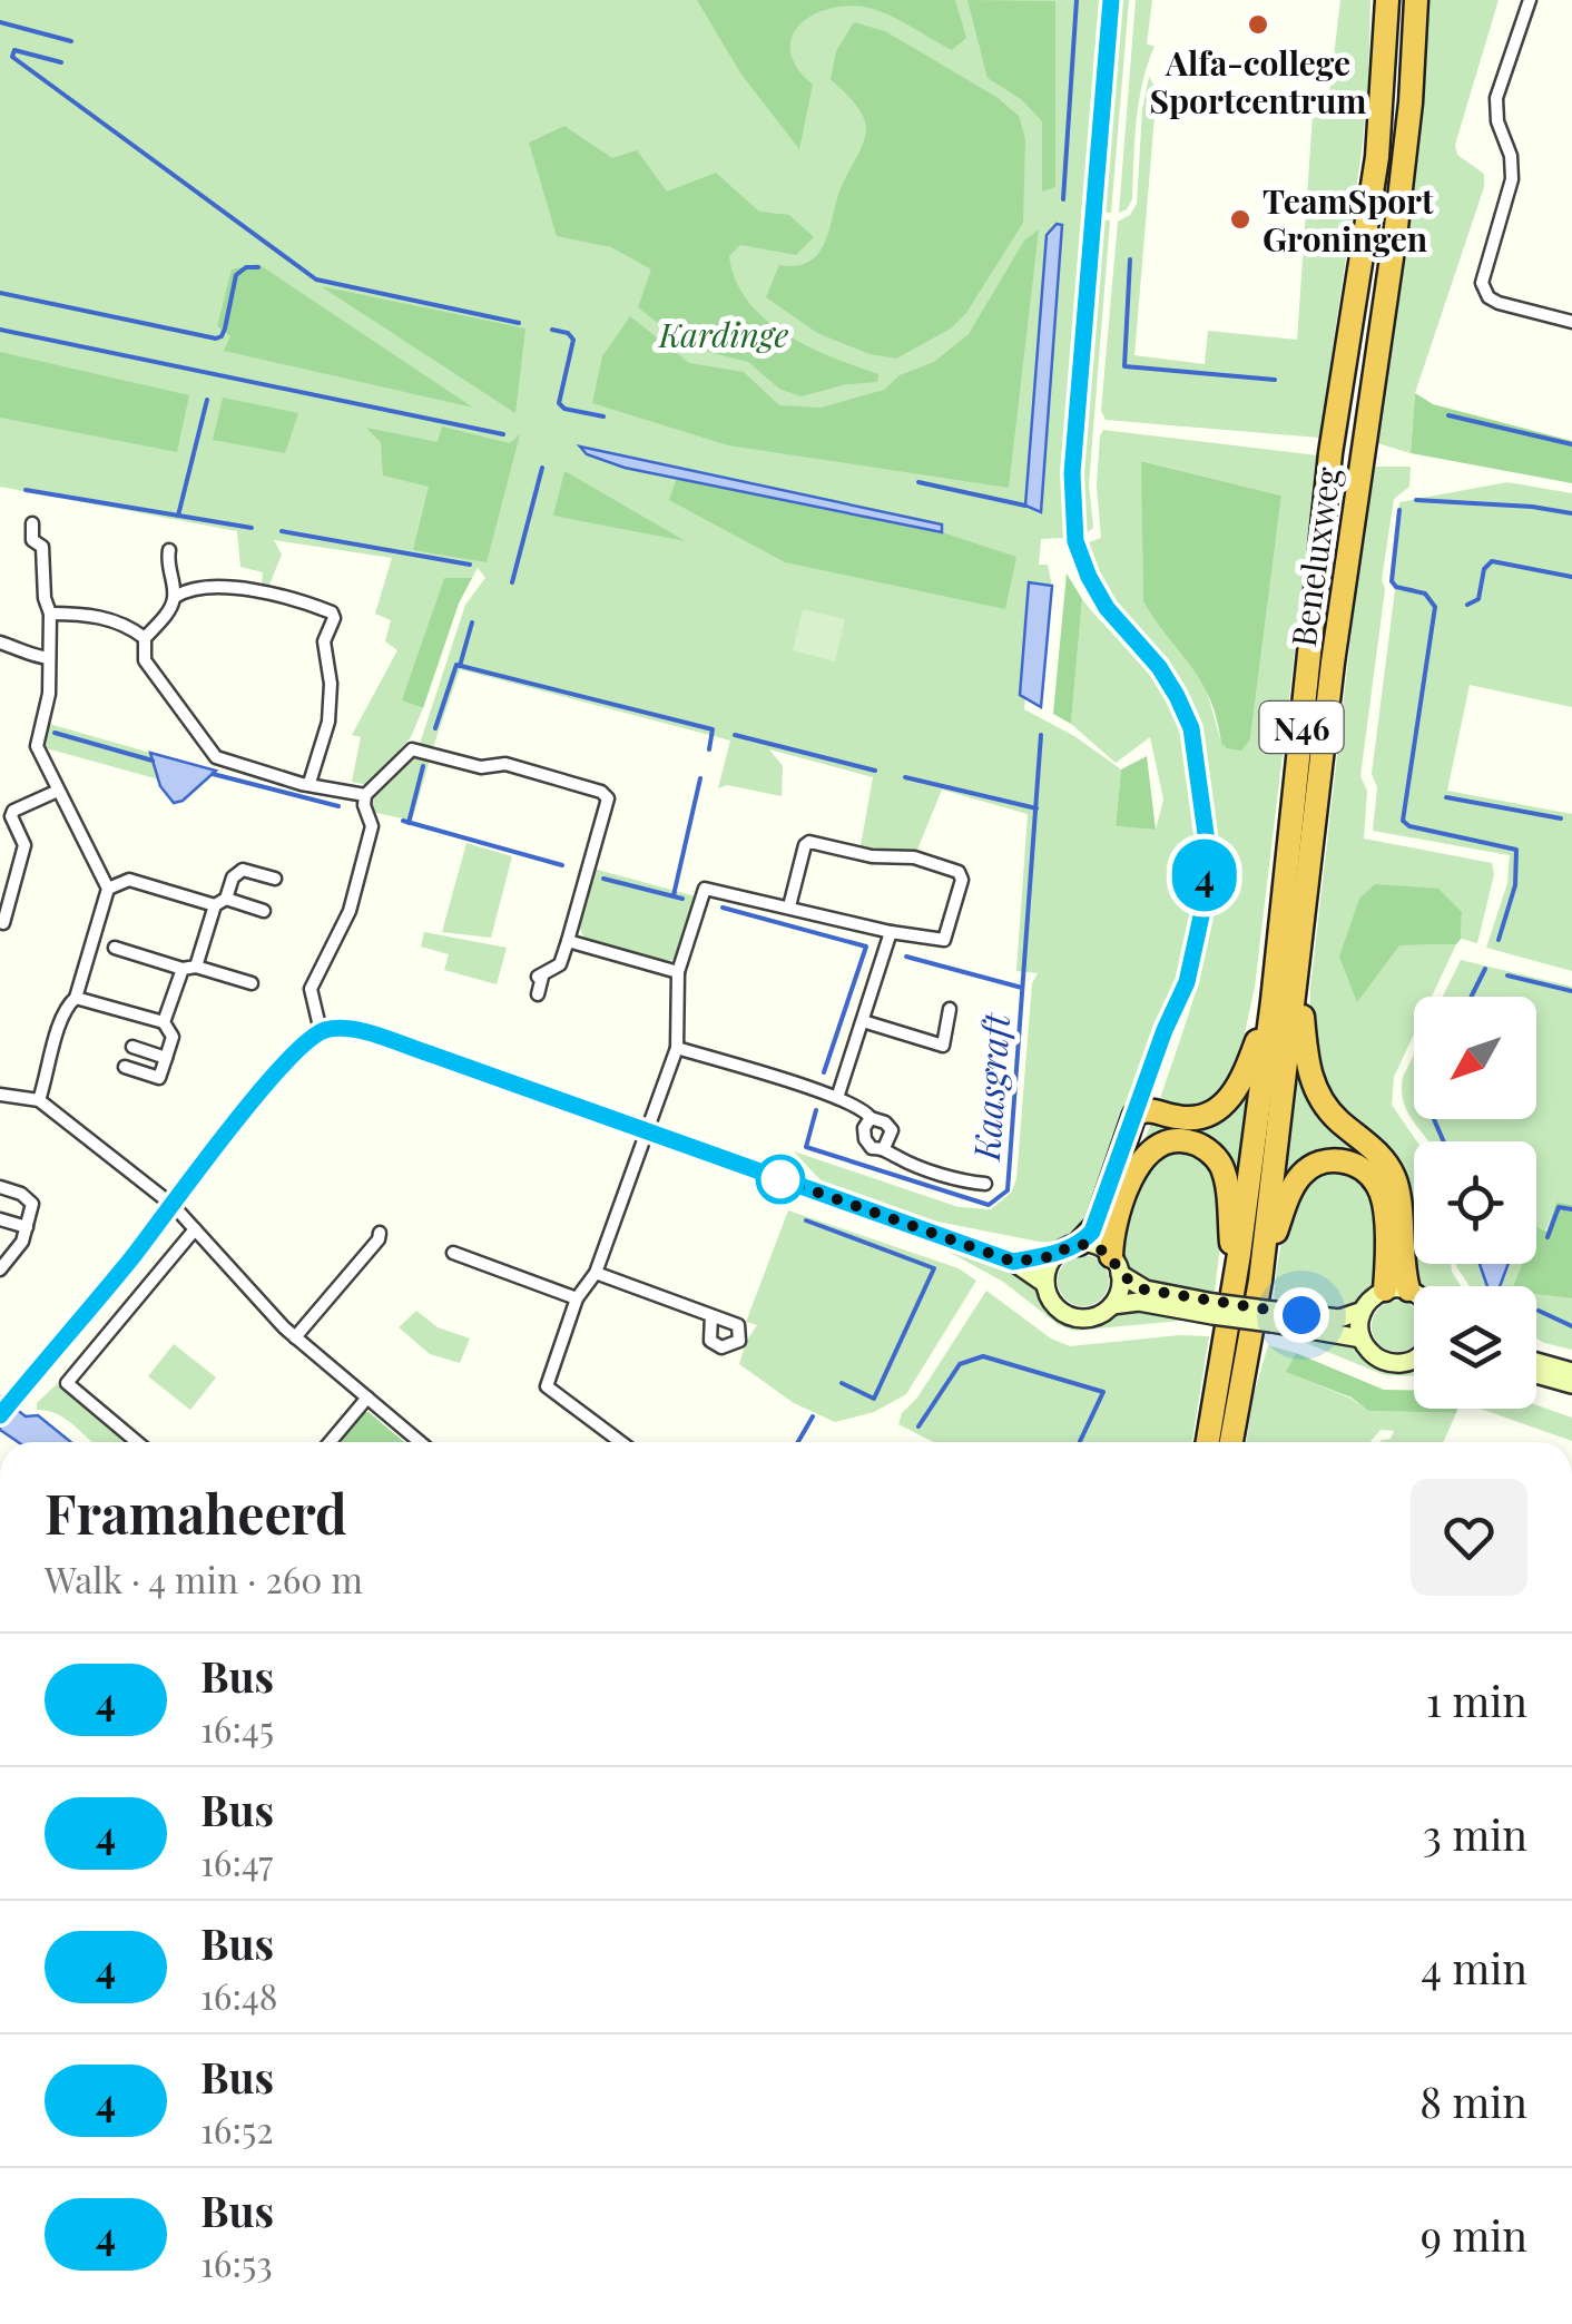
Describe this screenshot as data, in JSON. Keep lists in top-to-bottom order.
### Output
{
  "streets": {
    "highway": ["Beneluxweg", "N46"]
  },
  "crossings": [
    ["Beneluxweg", "N46"]
  ],
  "water": ["Kaasgraft"],
  "parks": ["Kardinge"],
  "places": ["Alfa-college Sportcentrum", "TeamSport Groningen"],
  "lines": ["bus line 4"],
  "north": "bottom left",
  "page": {
    "on_map": "4",
    "heading": ["Framaheerd", "Walk · 4 min · 260 m"],
    "list": [
      {
        "mark": "4",
        "name": "Bus",
        "note": "16:45",
        "value": "1 min"
      },
      {
        "mark": "4",
        "name": "Bus",
        "note": "16:47",
        "value": "3 min"
      },
      {
        "mark": "4",
        "name": "Bus",
        "note": "16:48",
        "value": "4 min"
      },
      {
        "mark": "4",
        "name": "Bus",
        "note": "16:52",
        "value": "8 min"
      },
      {
        "mark": "4",
        "name": "Bus",
        "note": "16:53",
        "value": "9 min"
      }
    ]
  }
}
